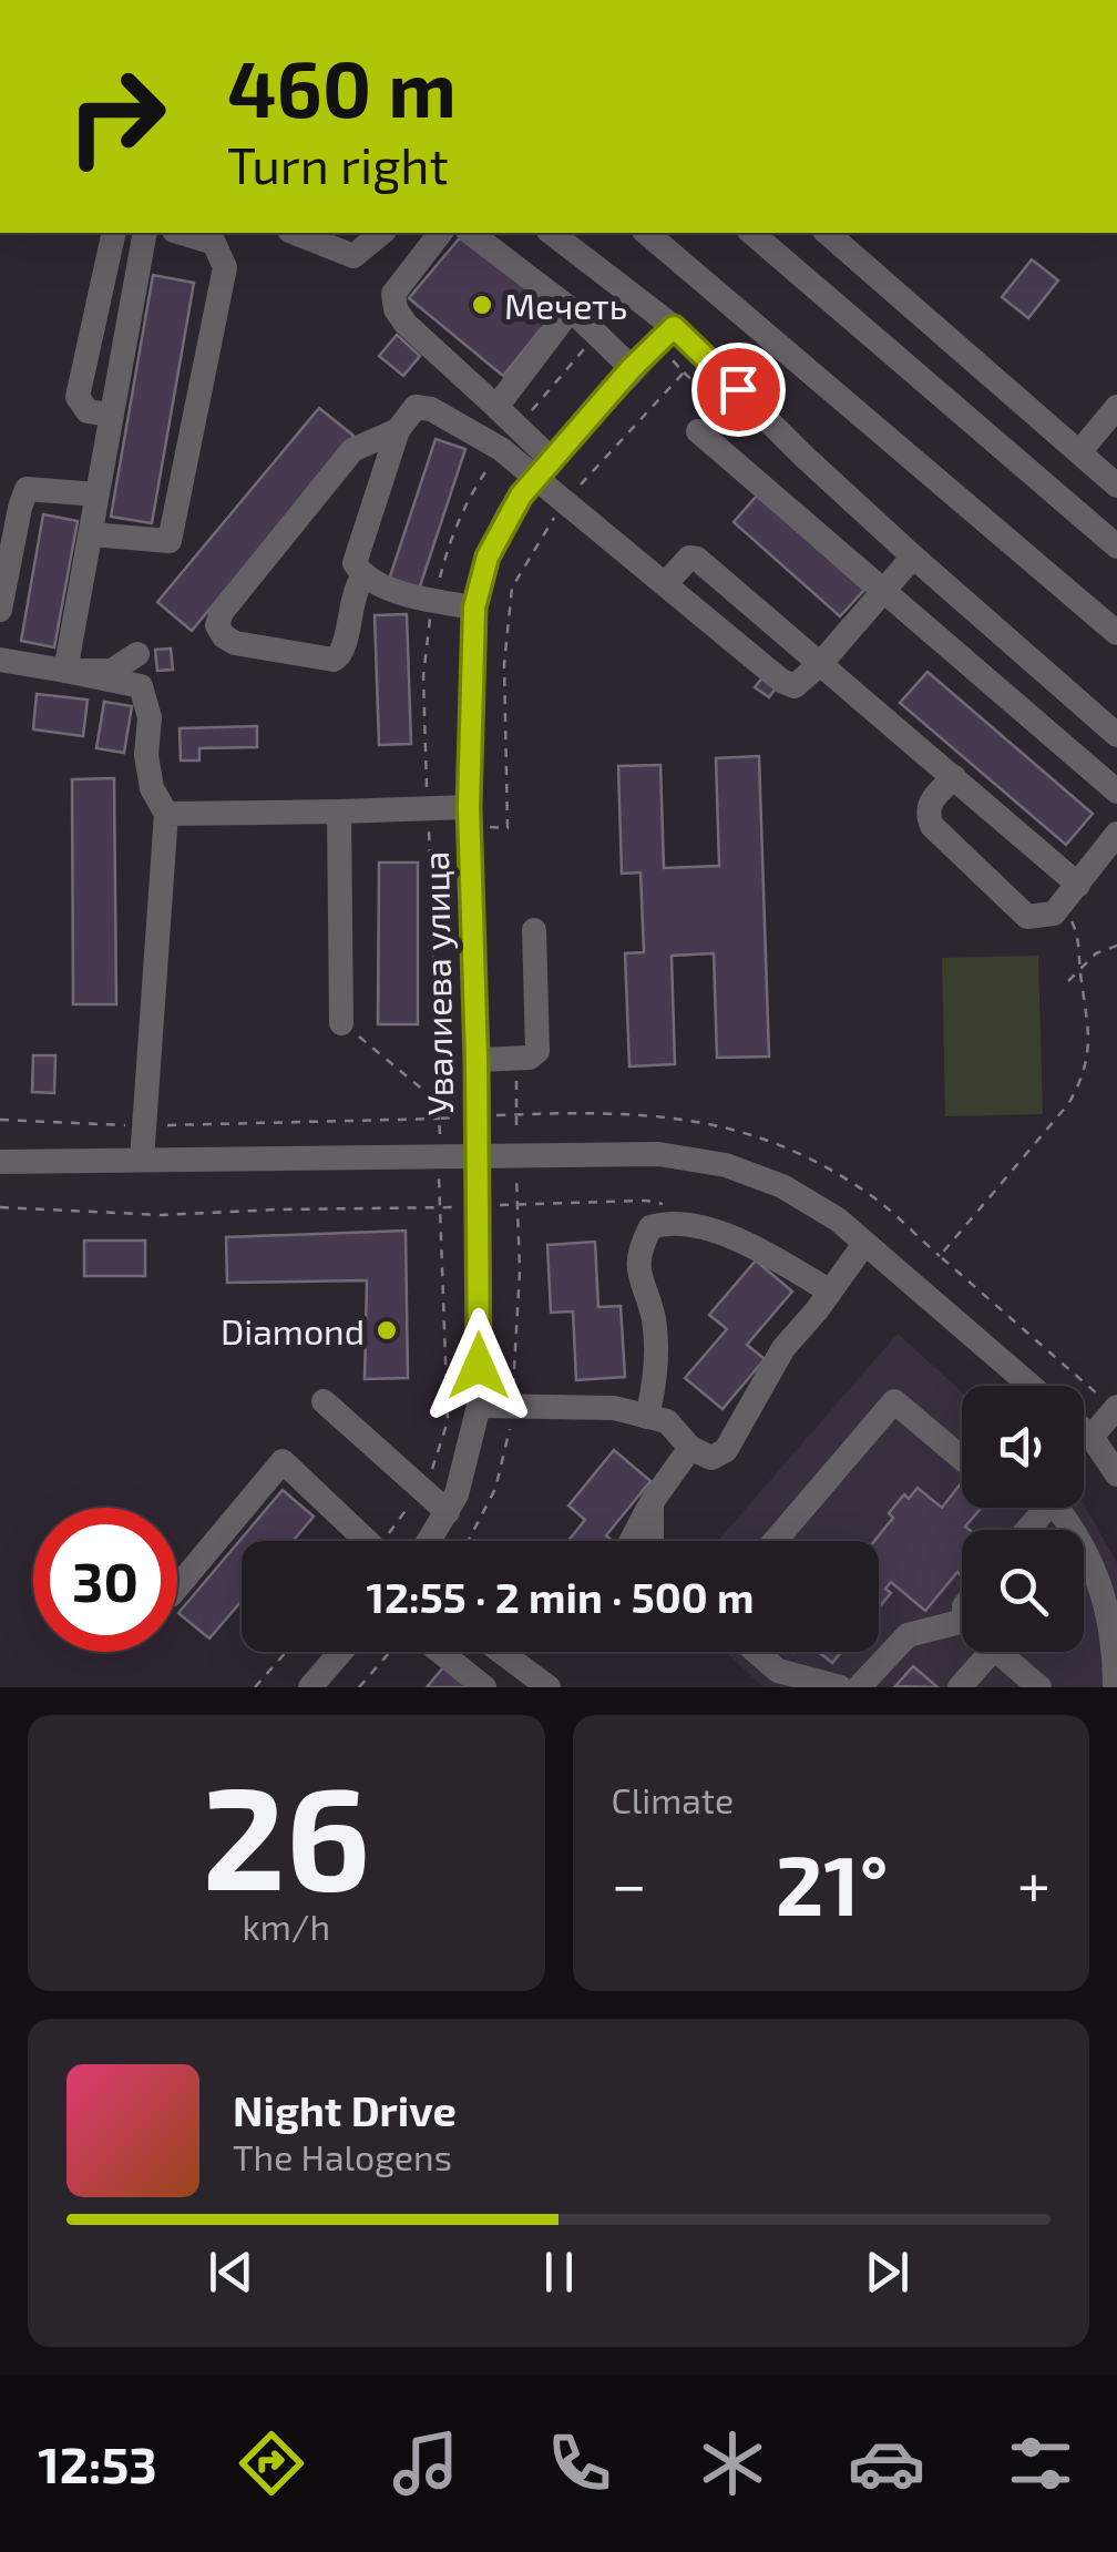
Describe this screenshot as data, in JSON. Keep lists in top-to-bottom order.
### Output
{
  "streets": {
    "street": ["Увалиева улица"]
  },
  "places": ["Мечеть", "Diamond"],
  "page": {
    "turn": ["460 m", "Turn right"],
    "limit": "30",
    "trip": "12:55 · 2 min · 500 m",
    "tile": [
      ["26", "km/h"],
      "Climate"
    ],
    "heat": ["−", "21°", "+"],
    "song": ["Night Drive", "The Halogens"],
    "tabs": "12:53"
  }
}
